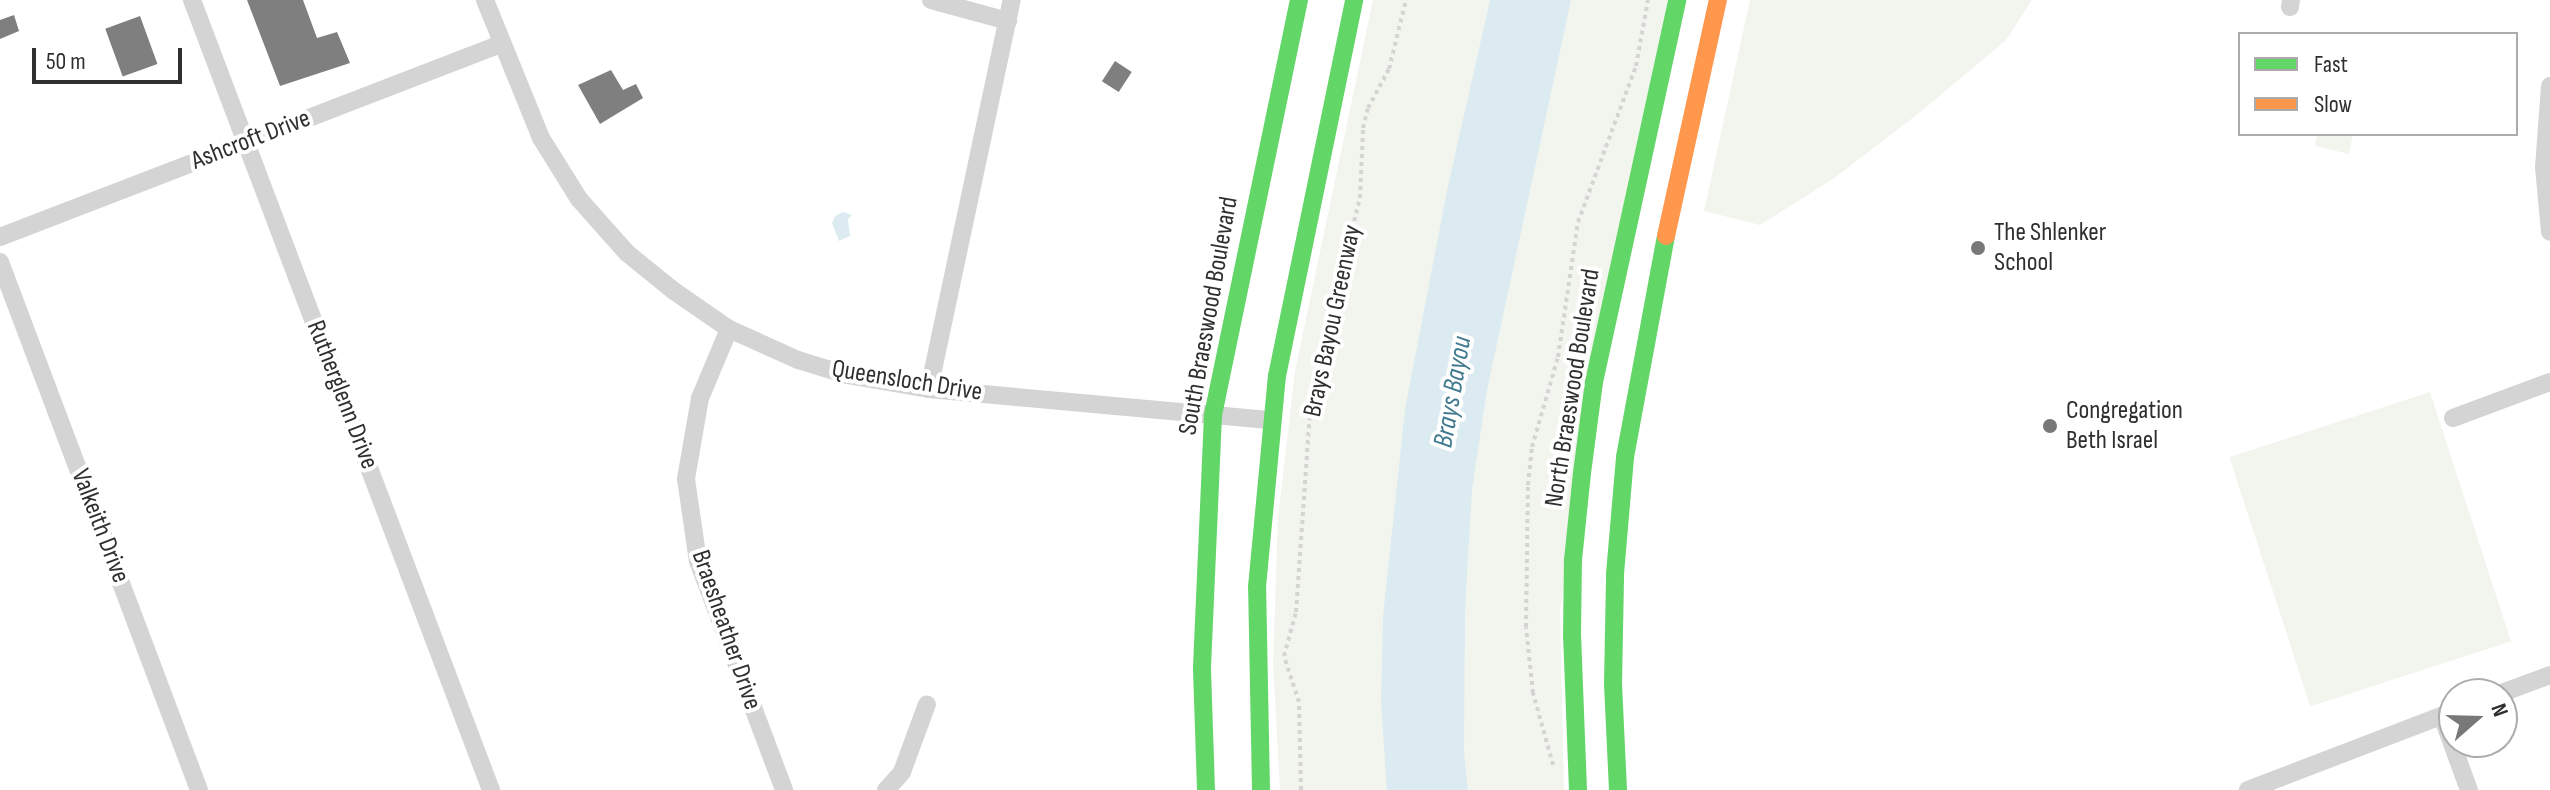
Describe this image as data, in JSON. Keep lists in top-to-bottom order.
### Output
{
  "streets": {
    "main road": ["South Braeswood Boulevard", "North Braeswood Boulevard"],
    "street": [
      "Ashcroft Drive",
      "Queensloch Drive",
      "Rutherglenn Drive",
      "Valkeith Drive",
      "Braesheather Drive"
    ],
    "path": ["Brays Bayou Greenway"]
  },
  "crossings": [
    ["Ashcroft Drive", "Queensloch Drive"],
    ["Ashcroft Drive", "Rutherglenn Drive"],
    ["South Braeswood Boulevard", "Queensloch Drive"],
    ["Queensloch Drive", "Braesheather Drive"]
  ],
  "water": ["Brays Bayou"],
  "places": ["The Shlenker School", "Congregation Beth Israel"],
  "legend": ["Fast", "Slow"],
  "scale_bar": "50 m",
  "north": "right"
}
